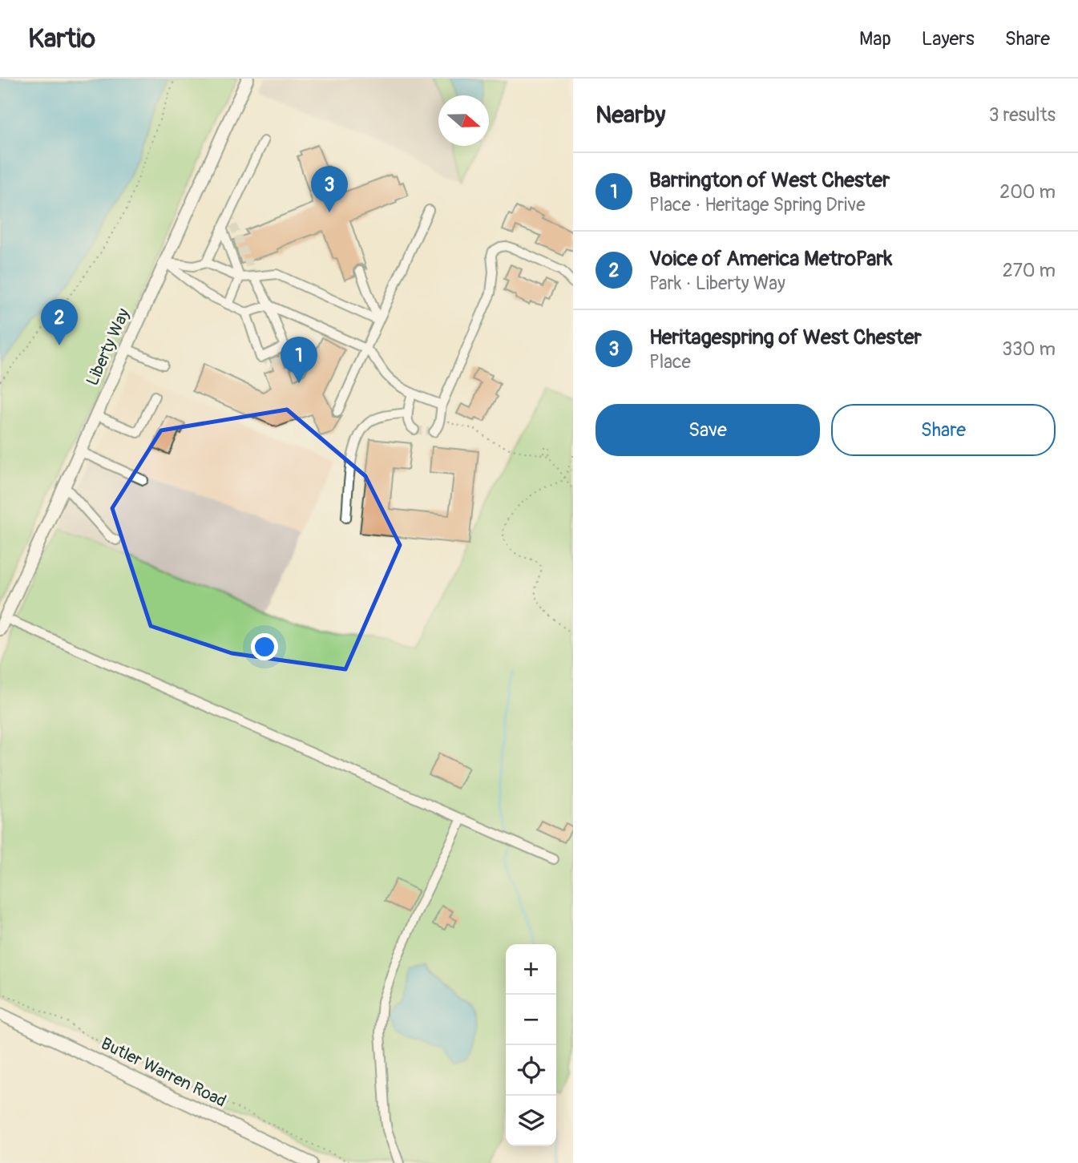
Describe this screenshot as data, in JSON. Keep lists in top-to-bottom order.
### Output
{
  "streets": {
    "main road": ["Liberty Way", "Butler Warren Road"]
  },
  "north": "right",
  "page": {
    "header": "Kartio",
    "nav": ["Map", "Layers", "Share"],
    "heading": ["Nearby", "3 results"],
    "list": [
      {
        "mark": "1",
        "name": "Barrington of West Chester",
        "note": "Place · Heritage Spring Drive",
        "value": "200 m"
      },
      {
        "mark": "2",
        "name": "Voice of America MetroPark",
        "note": "Park · Liberty Way",
        "value": "270 m"
      },
      {
        "mark": "3",
        "name": "Heritagespring of West Chester",
        "note": "Place",
        "value": "330 m"
      }
    ],
    "pins": ["3", "2", "1"],
    "buttons": ["Save", "Share"],
    "map_buttons": ["+", "−"]
  }
}
